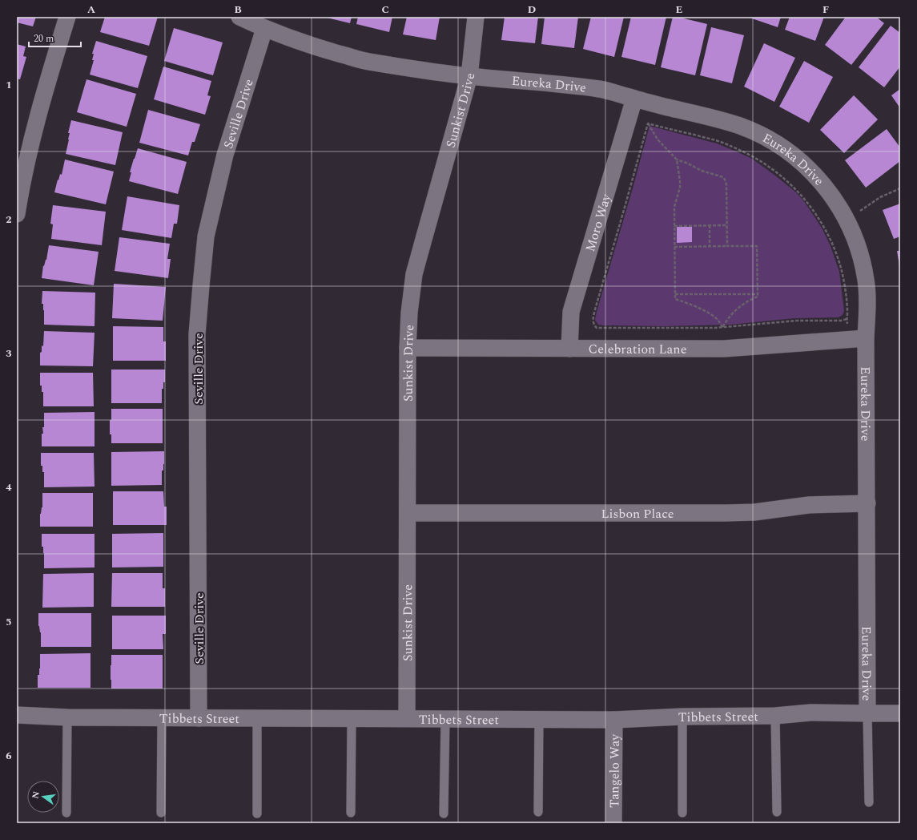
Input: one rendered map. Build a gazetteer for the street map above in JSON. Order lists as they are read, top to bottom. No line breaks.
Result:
{"streets":{"street":["Eureka Drive","Sunkist Drive","Seville Drive","Moro Way","Celebration Lane","Lisbon Place","Tibbets Street","Tangelo Way"]},"crossings":[["Eureka Drive","Sunkist Drive"],["Eureka Drive","Seville Drive"],["Eureka Drive","Moro Way"],["Eureka Drive","Celebration Lane"],["Eureka Drive","Lisbon Place"],["Eureka Drive","Tibbets Street"],["Sunkist Drive","Celebration Lane"],["Sunkist Drive","Lisbon Place"],["Sunkist Drive","Tibbets Street"],["Seville Drive","Tibbets Street"],["Moro Way","Celebration Lane"],["Tibbets Street","Tangelo Way"]],"scale_bar":"20 m","north":"left","grid":{"columns":["A","B","C","D","E","F"],"rows":["1","2","3","4","5","6"]}}
